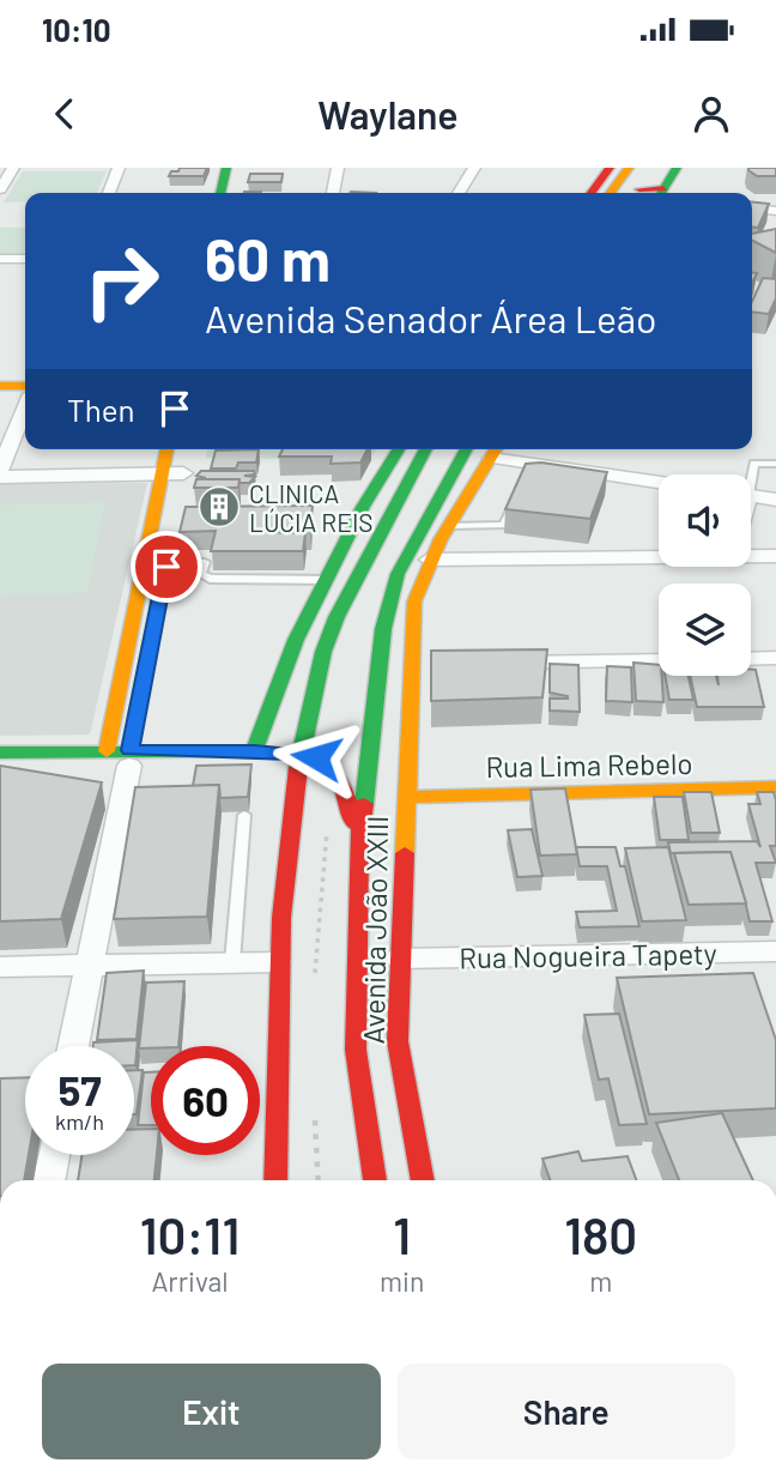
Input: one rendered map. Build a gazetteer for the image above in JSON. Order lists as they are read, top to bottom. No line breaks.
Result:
{"streets":{"main road":["Rua Lima Rebelo","Avenida João XXIII"],"street":["Rua Nogueira Tapety"]},"crossings":[["Rua Lima Rebelo","Avenida João XXIII"],["Avenida João XXIII","Rua Nogueira Tapety"]],"places":{"building":["CLINICA LÚCIA REIS"]},"page":{"status":"10:10","header":"Waylane","turn":["60 m","Avenida Senador Área Leão"],"then":"Then","speed":"57 km/h","limit":"60","eta":["10:11","Arrival","1","min","180","m"],"buttons":["Exit","Share"]}}
